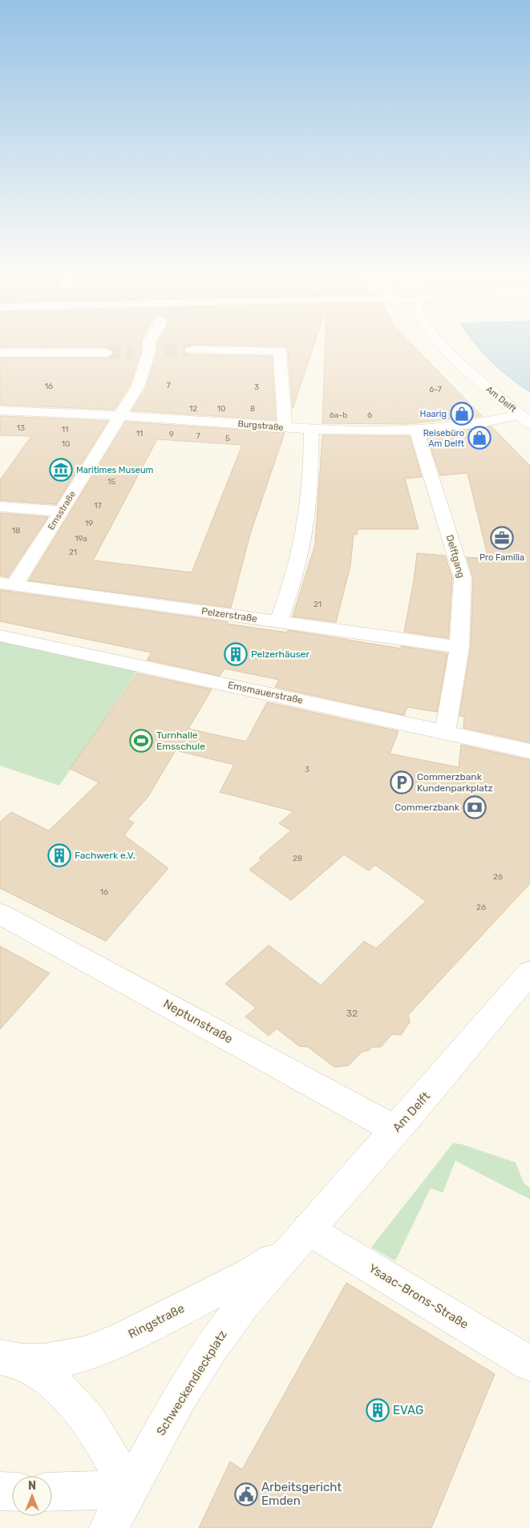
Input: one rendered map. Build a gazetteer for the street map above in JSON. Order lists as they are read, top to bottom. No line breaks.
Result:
{"streets":{"street":["Am Delft","Burgstraße","Emsstraße","Delftgang","Pelzerstraße","Emsmauerstraße","Neptunstraße","Ysaac-Brons-Straße","Ringstraße","Schweckendieckplatz"]},"crossings":[["Am Delft","Burgstraße"],["Am Delft","Neptunstraße"],["Am Delft","Ysaac-Brons-Straße"],["Am Delft","Ringstraße"],["Am Delft","Schweckendieckplatz"],["Burgstraße","Emsstraße"],["Burgstraße","Delftgang"],["Emsstraße","Pelzerstraße"],["Delftgang","Pelzerstraße"],["Delftgang","Emsmauerstraße"],["Ysaac-Brons-Straße","Ringstraße"],["Ysaac-Brons-Straße","Schweckendieckplatz"],["Ringstraße","Schweckendieckplatz"]],"places":{"shop":["Haarig","Reisebüro Am Delft"],"museum":["Maritimes Museum"],"office":["Pro Familia"],"building":["Pelzerhäuser","Fachwerk e.V.","EVAG"],"sports":["Turnhalle Emsschule"],"parking":["Commerzbank Kundenparkplatz"],"bank":["Commerzbank"],"public building":["Arbeitsgericht Emden"]},"house_numbers":["7","16","3","6-7","12","10","8","6a-b","6","13","11","11","9","7","5","10","15","17","19","18","19a","21","21","3","28","26","16","26","32"],"north":"top"}
